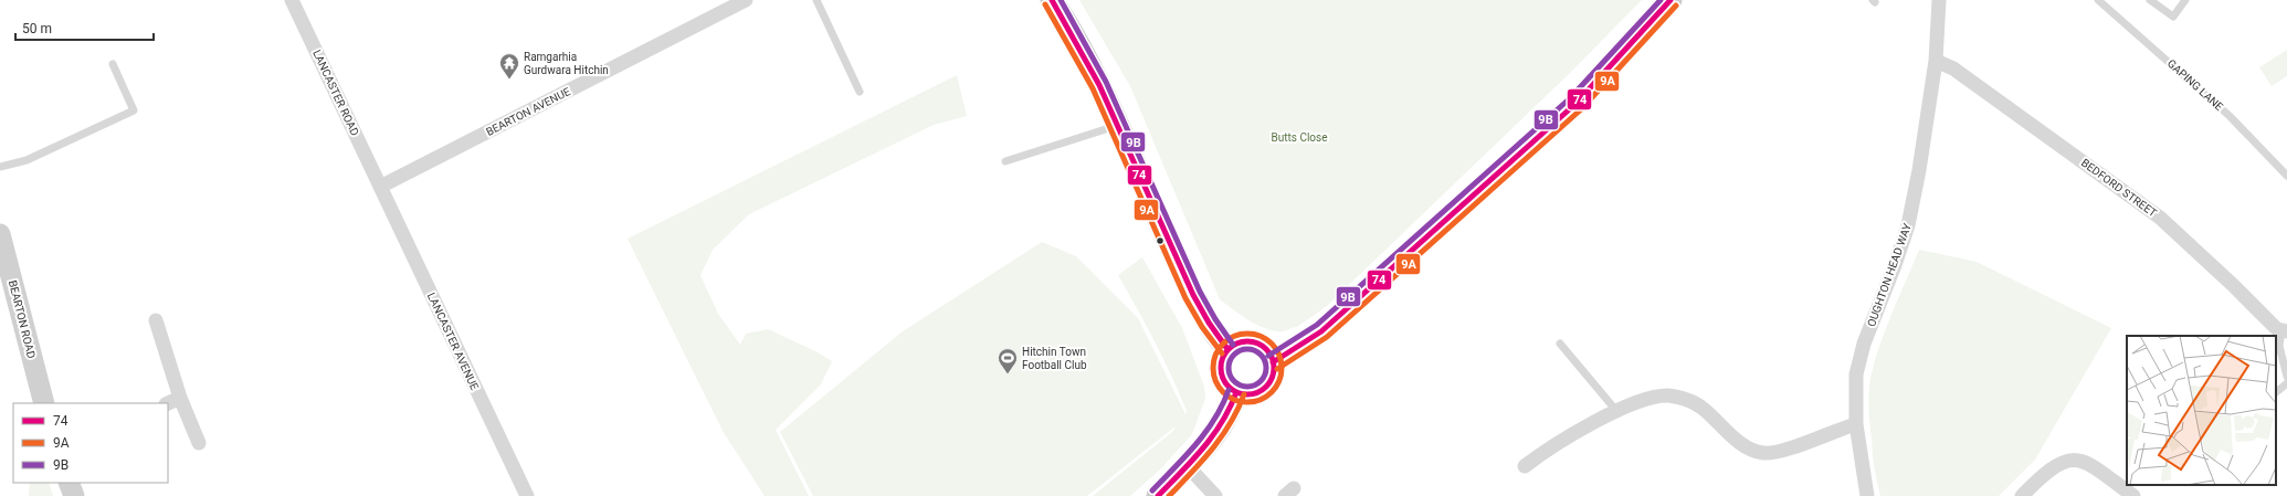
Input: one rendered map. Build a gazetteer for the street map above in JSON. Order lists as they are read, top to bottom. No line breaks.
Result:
{"streets":{"street":["LANCASTER ROAD","BEARTON AVENUE","BEDFORD STREET","OUGHTON HEAD WAY","BEARTON ROAD","LANCASTER AVENUE"],"lane":["GAPING LANE"]},"crossings":[["LANCASTER ROAD","BEARTON AVENUE"],["LANCASTER ROAD","LANCASTER AVENUE"],["BEARTON AVENUE","LANCASTER AVENUE"],["BEDFORD STREET","OUGHTON HEAD WAY"]],"parks":["Butts Close"],"places":{"temple":["Ramgarhia Gurdwara Hitchin"],"sports":["Hitchin Town Football Club"]},"lines":["transit line 74","transit line 9B","transit line 9A"],"legend":["74","9A","9B"],"scale_bar":"50 m"}
